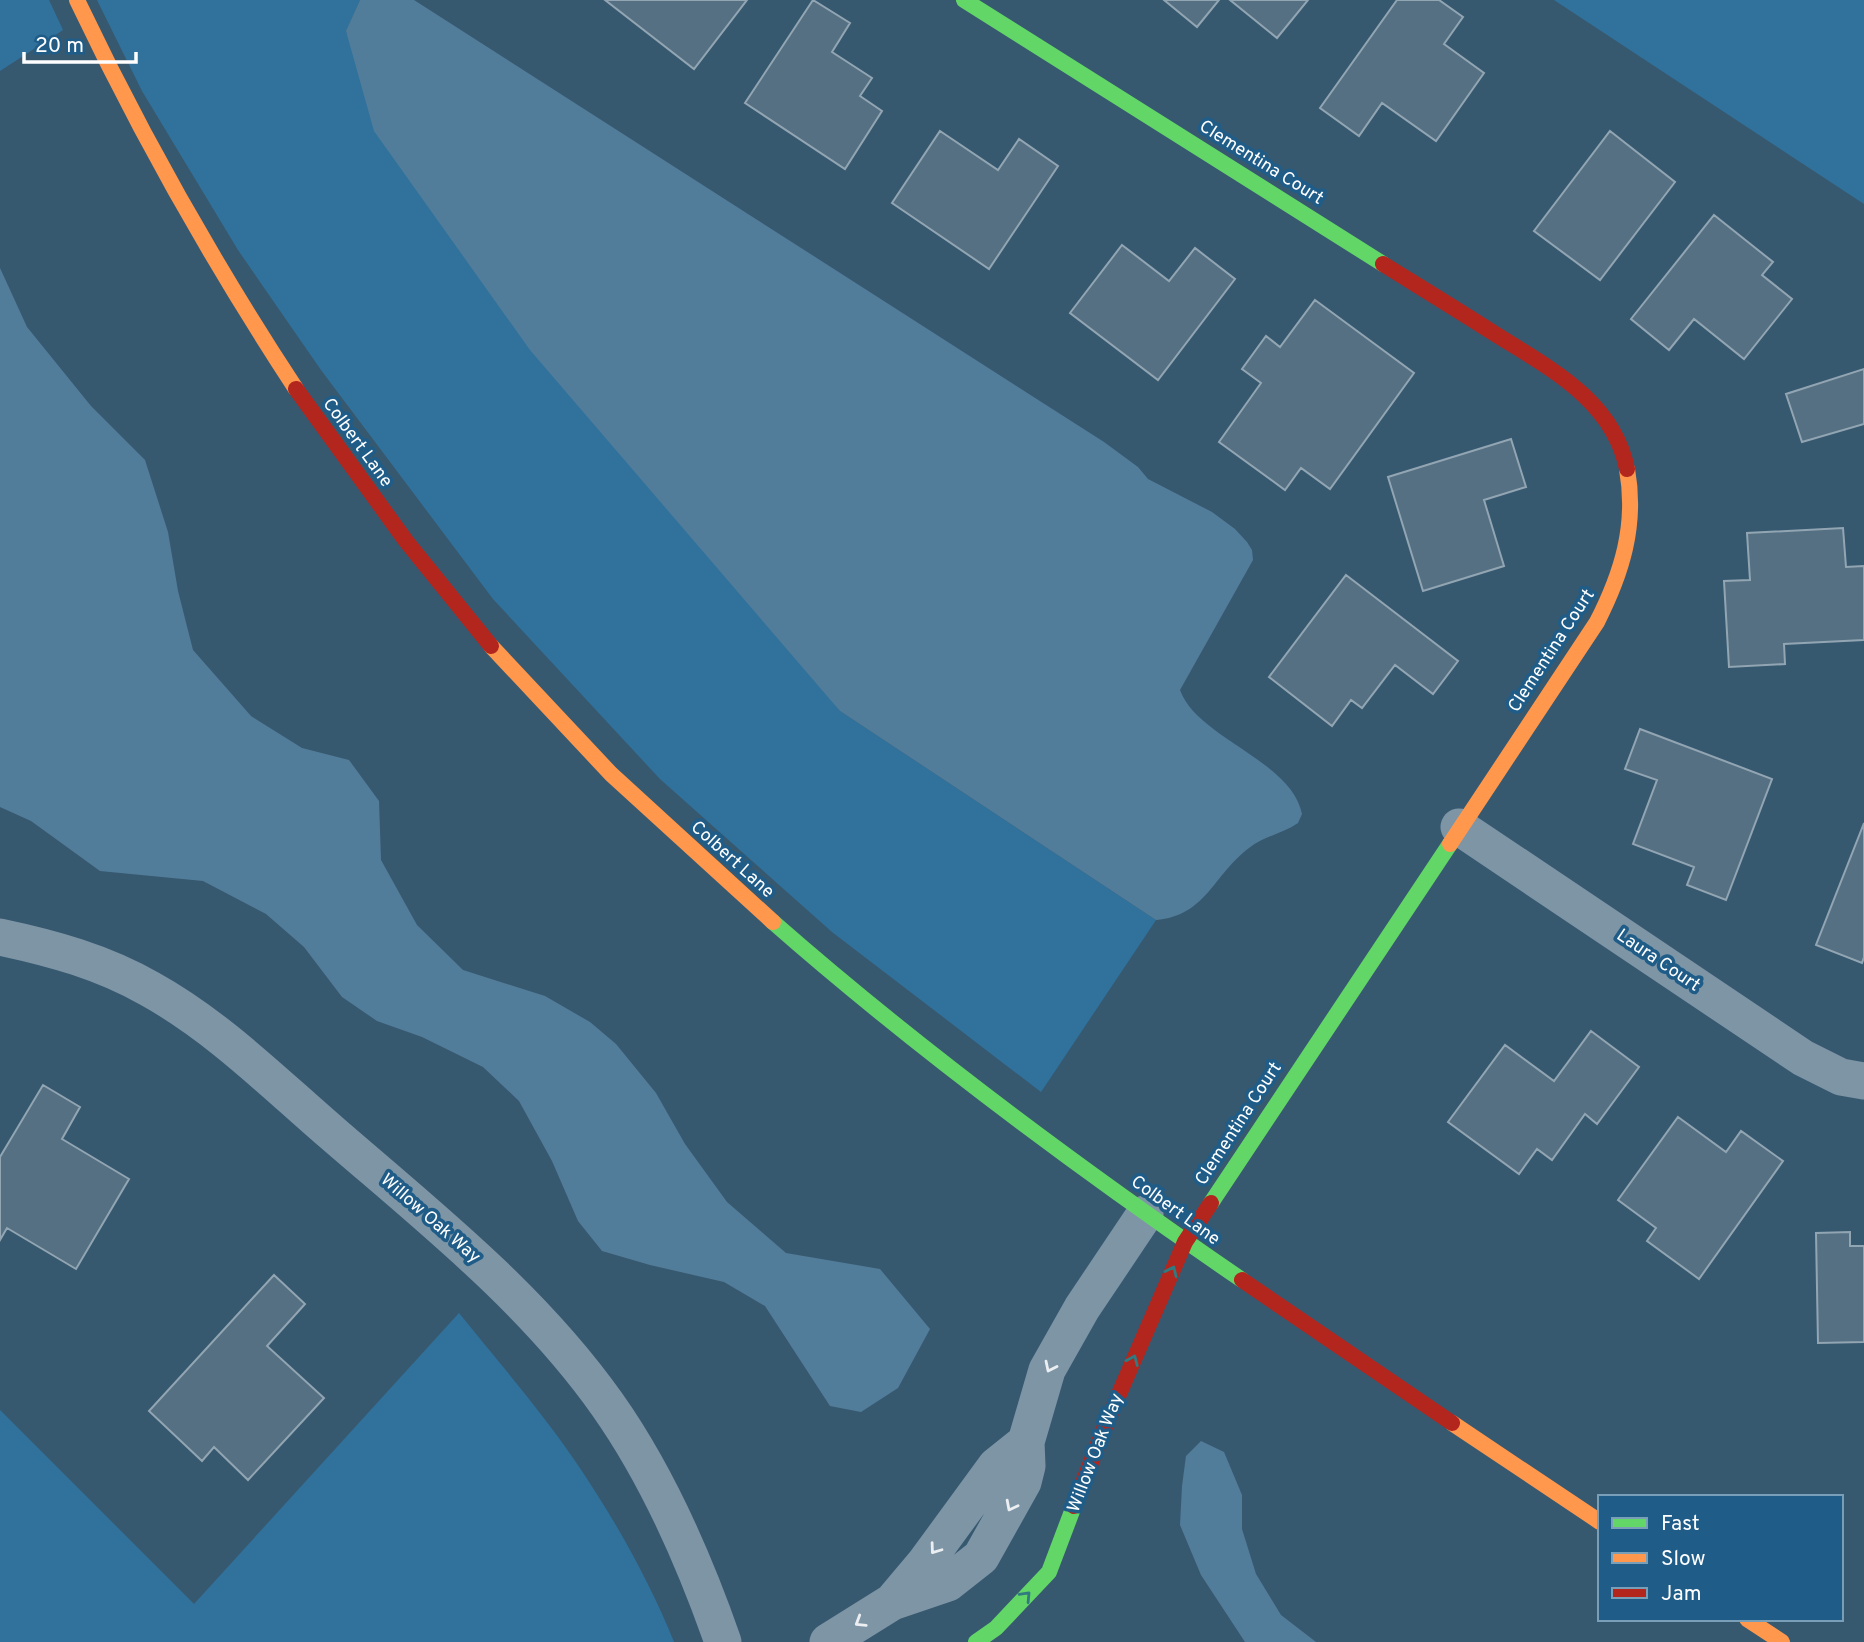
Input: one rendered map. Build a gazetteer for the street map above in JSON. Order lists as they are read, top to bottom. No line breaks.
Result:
{"streets":{"street":["Clementina Court","Colbert Lane","Laura Court","Willow Oak Way"]},"crossings":[["Clementina Court","Colbert Lane"],["Clementina Court","Laura Court"],["Clementina Court","Willow Oak Way"],["Colbert Lane","Willow Oak Way"]],"legend":["Fast","Slow","Jam"],"scale_bar":"20 m"}
